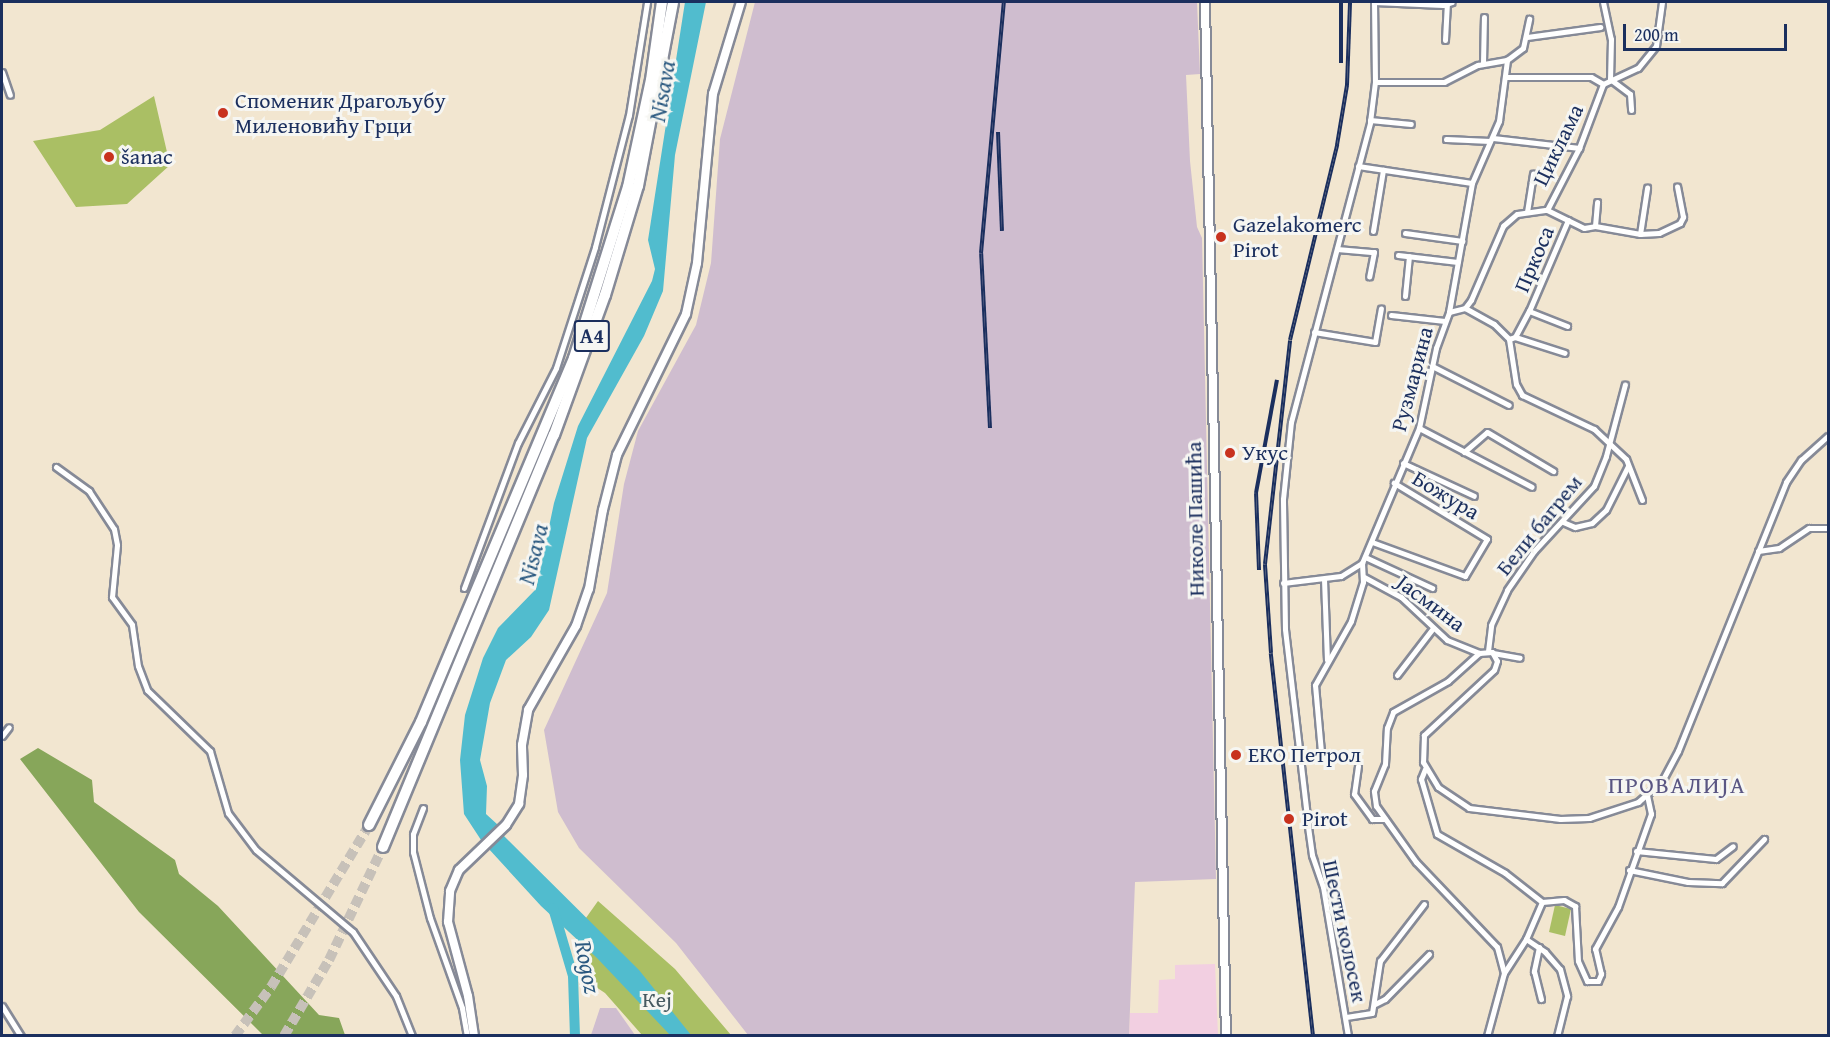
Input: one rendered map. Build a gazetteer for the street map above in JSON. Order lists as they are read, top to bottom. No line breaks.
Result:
{"streets":{"highway":["A4"],"main road":["Николе Пашића"],"street":["Циклама","Пркоса","Рузмарина","Божура","Бели багрем","Јасмина","Шести колосек"]},"crossings":[["Рузмарина","Божура"]],"districts":["ПРОВАЛИЈА"],"water":["Nisava","Rogoz"],"parks":["Кеј"],"places":["Споменик Драгољубу Миленовићу Грци","šanac","Gazelakomerc Pirot","Укус","ЕКО Петрол","Pirot"],"scale_bar":"200 m"}
